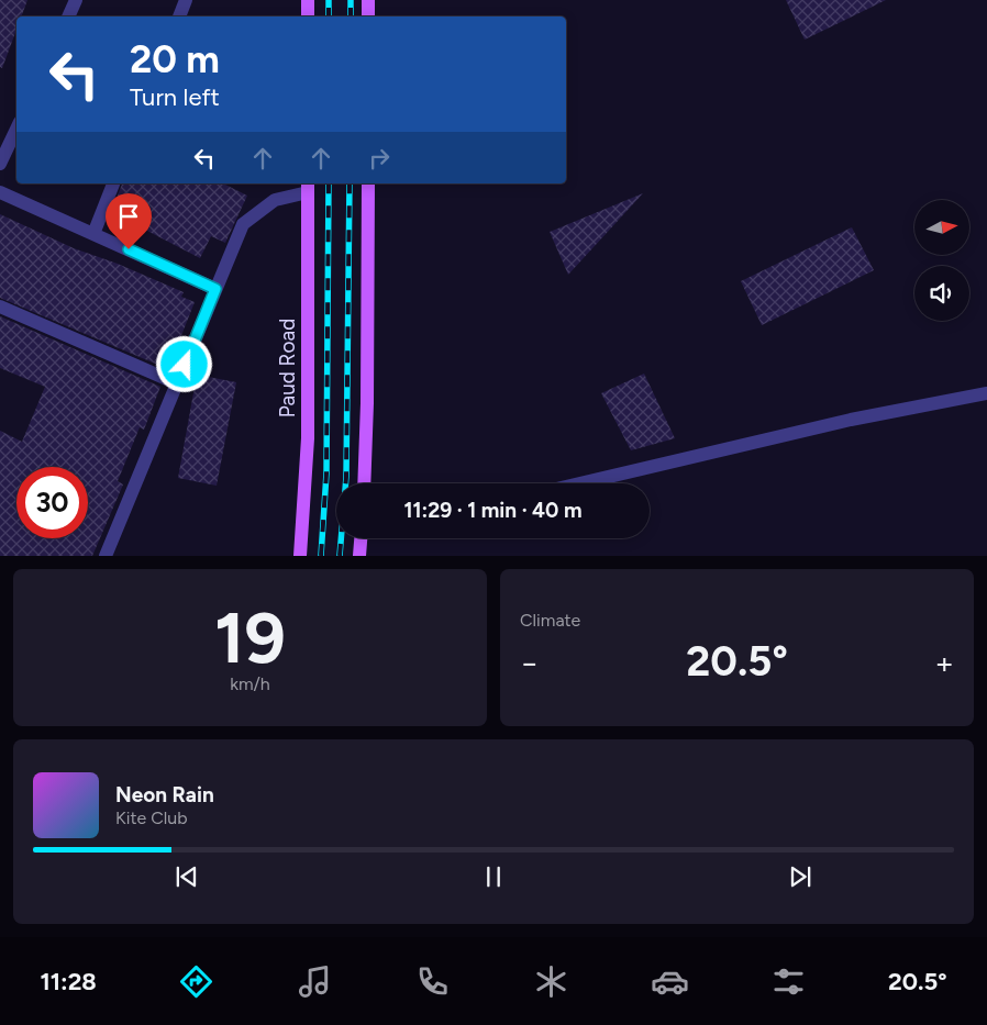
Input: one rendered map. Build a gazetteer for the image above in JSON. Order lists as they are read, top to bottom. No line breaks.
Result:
{"streets":{"main road":["Paud Road"]},"north":"right","page":{"turn":["20 m","Turn left"],"limit":"30","trip":"11:29 · 1 min · 40 m","tile":[["19","km/h"],"Climate"],"heat":["−","20.5°","+"],"song":["Neon Rain","Kite Club"],"tabs":["11:28","20.5°"]}}
